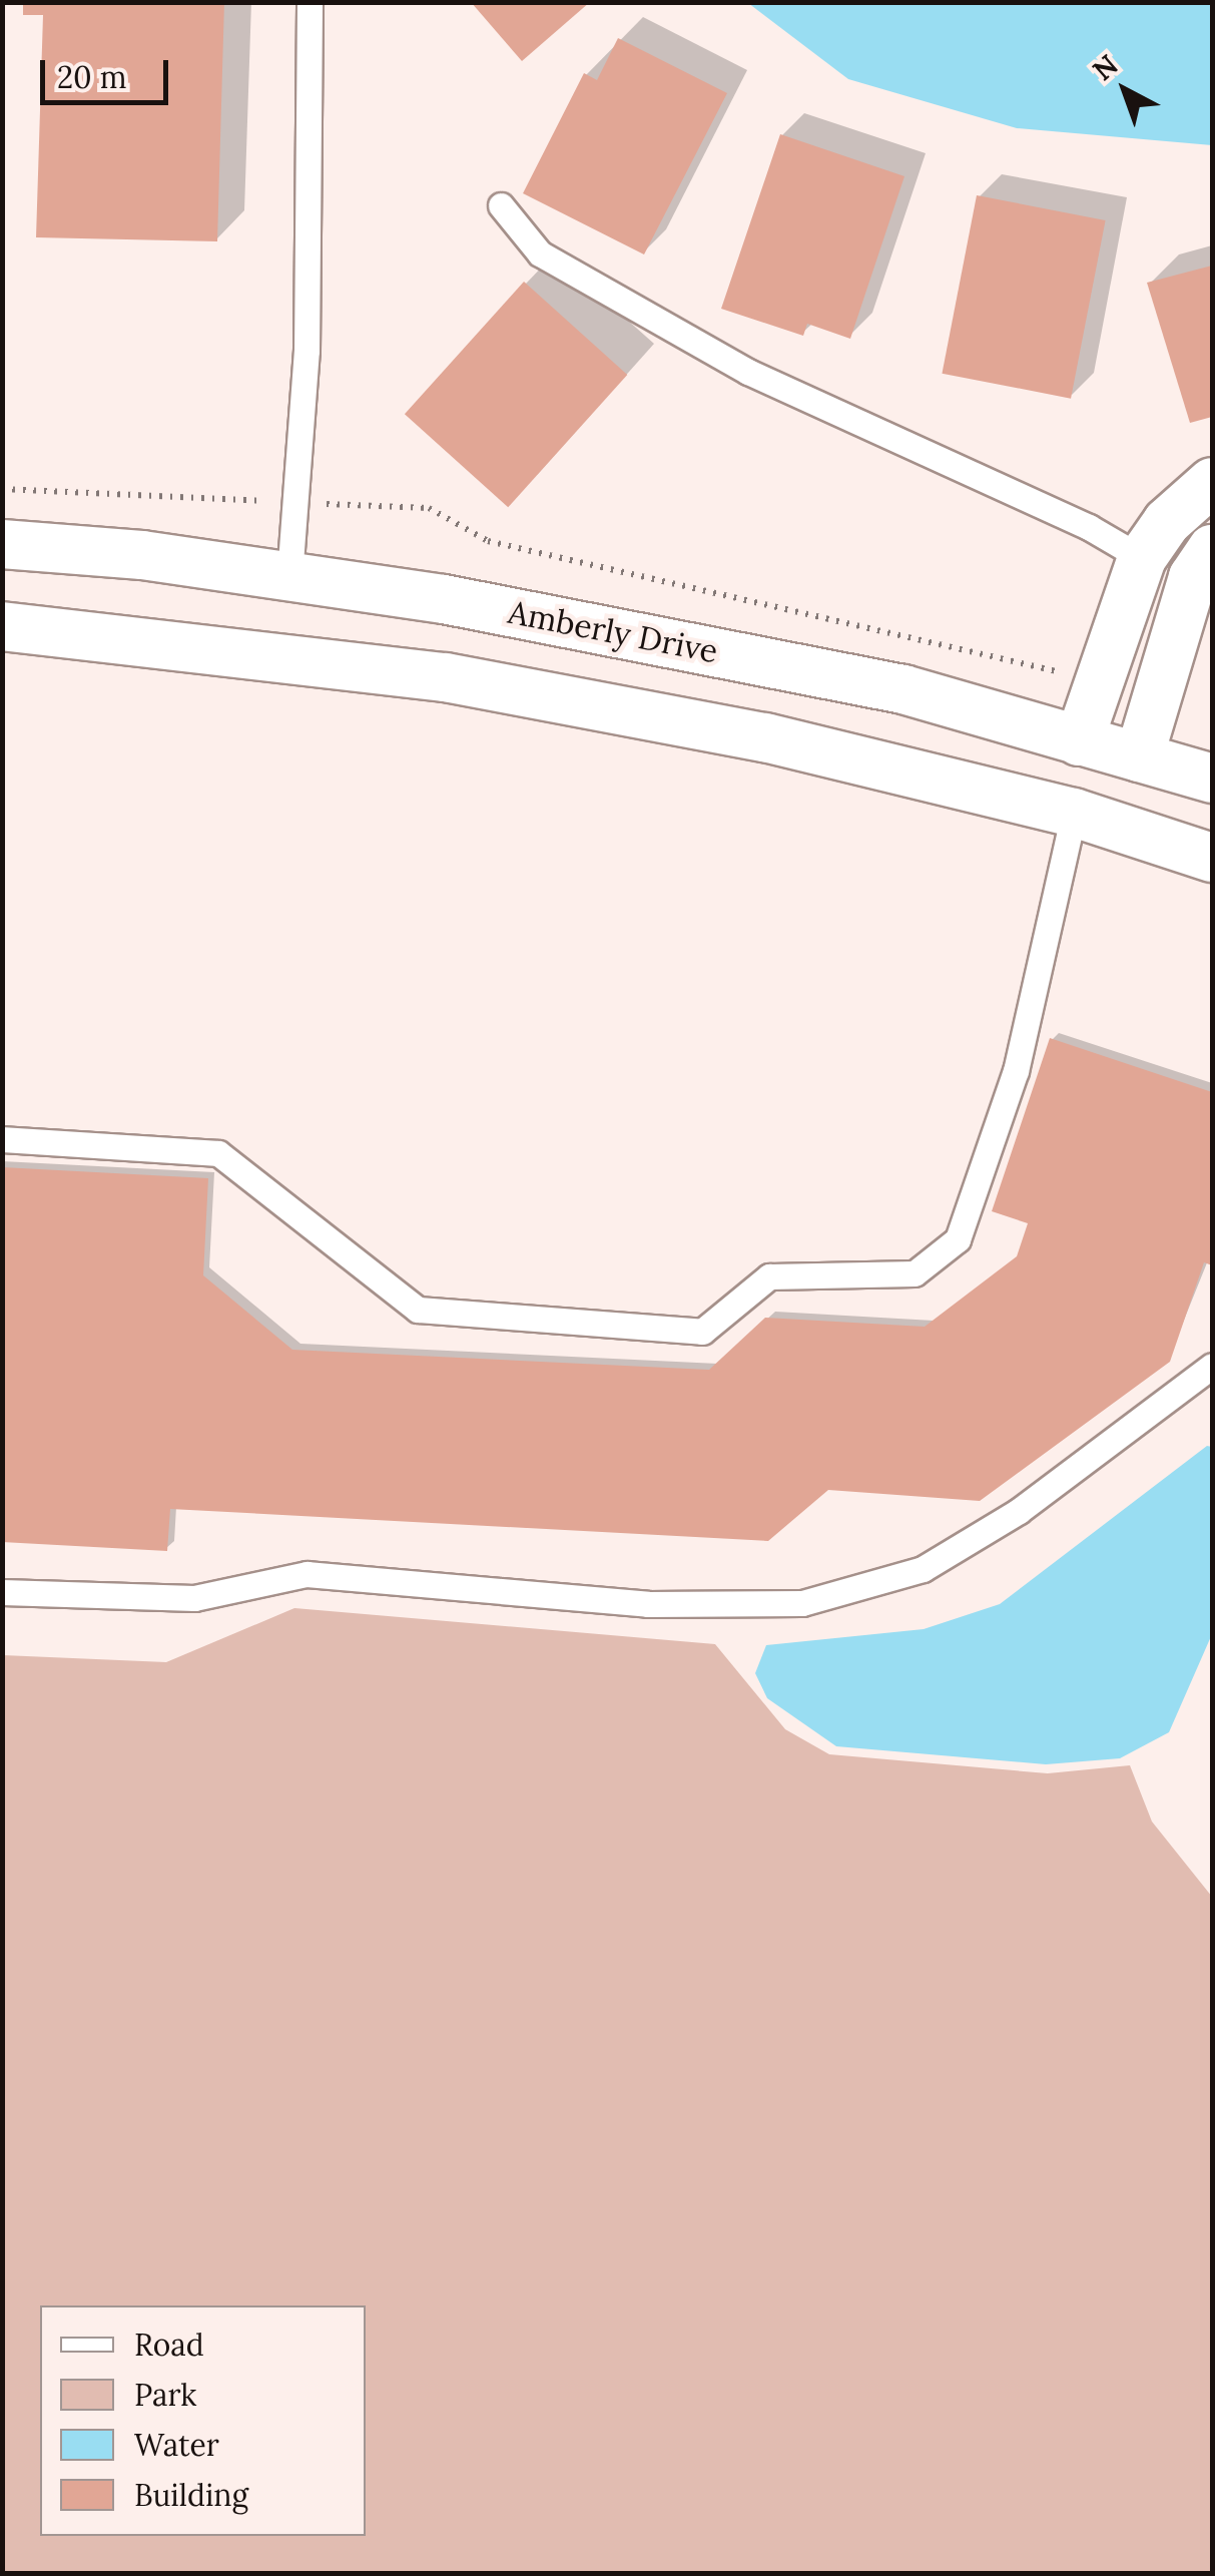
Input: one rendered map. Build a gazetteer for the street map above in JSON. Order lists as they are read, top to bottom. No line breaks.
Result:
{"streets":{"street":["Amberly Drive"]},"legend":["Road","Park","Water","Building"],"scale_bar":"20 m","north":"top left"}
